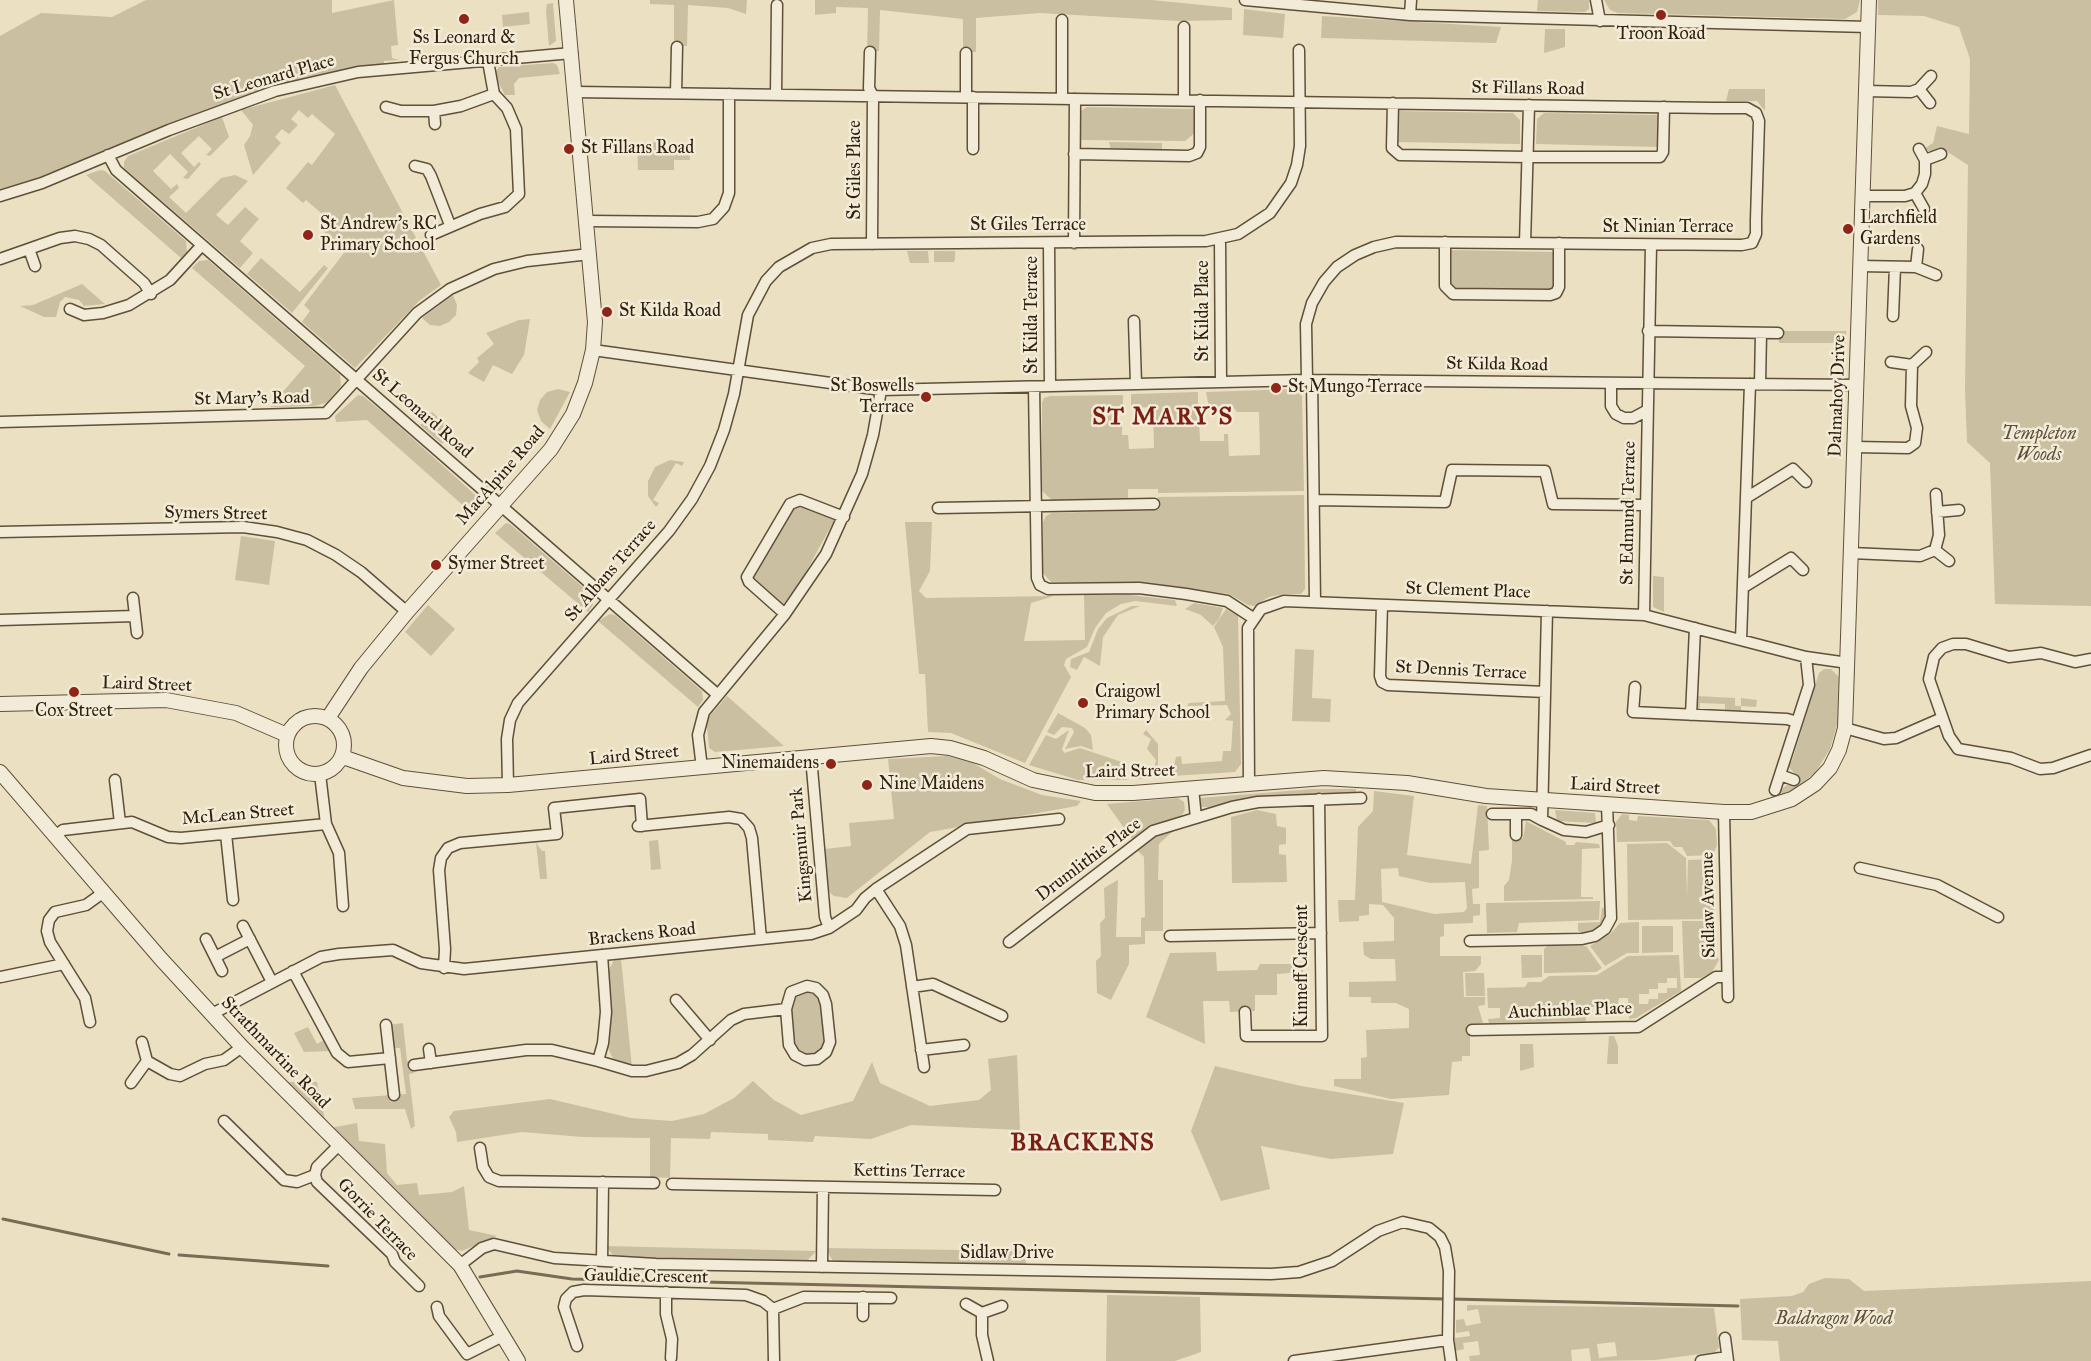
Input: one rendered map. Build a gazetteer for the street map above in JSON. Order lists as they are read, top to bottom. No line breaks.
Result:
{"streets":{"street":["St Leonard Place","St Fillans Road","St Giles Place","St Giles Terrace","St Ninian Terrace","St Kilda Place","St Kilda Terrace","St Kilda Road","Dalmahoy Drive","St Mary's Road","St Leonard Road","MacAlpine Road","St Edmund Terrace","Symers Street","St Albans Terrace","St Clement Place","St Dennis Terrace","Laird Street","McLean Street","Kingsmuir Park","Drumlithie Place","Sidlaw Avenue","Brackens Road","Kinneff Crescent","Auchinblae Place","Strathmartine Road","Kettins Terrace","Gorrie Terrace","Sidlaw Drive","Gauldie Crescent"]},"crossings":[["St Leonard Place","St Leonard Road"],["St Leonard Place","MacAlpine Road"],["St Fillans Road","St Giles Place"],["St Fillans Road","St Giles Terrace"],["St Fillans Road","St Ninian Terrace"],["St Fillans Road","MacAlpine Road"],["St Giles Place","St Giles Terrace"],["St Giles Terrace","St Kilda Place"],["St Giles Terrace","St Kilda Terrace"],["St Giles Terrace","St Kilda Road"],["St Giles Terrace","St Albans Terrace"],["St Ninian Terrace","St Kilda Road"],["St Ninian Terrace","St Edmund Terrace"],["St Kilda Place","St Kilda Road"],["St Kilda Terrace","St Kilda Road"],["St Kilda Road","Dalmahoy Drive"],["St Kilda Road","MacAlpine Road"],["St Kilda Road","St Edmund Terrace"],["St Kilda Road","St Albans Terrace"],["Dalmahoy Drive","St Clement Place"],["Dalmahoy Drive","Laird Street"],["St Mary's Road","St Leonard Road"],["St Mary's Road","MacAlpine Road"],["St Leonard Road","MacAlpine Road"],["St Leonard Road","St Albans Terrace"],["MacAlpine Road","Symers Street"],["MacAlpine Road","Laird Street"],["St Edmund Terrace","St Clement Place"],["St Albans Terrace","Laird Street"],["St Clement Place","St Dennis Terrace"],["Laird Street","Kingsmuir Park"],["Laird Street","Sidlaw Avenue"],["McLean Street","Strathmartine Road"],["Kingsmuir Park","Brackens Road"],["Drumlithie Place","Kinneff Crescent"],["Sidlaw Avenue","Auchinblae Place"],["Brackens Road","Strathmartine Road"],["Strathmartine Road","Gorrie Terrace"],["Strathmartine Road","Sidlaw Drive"]],"districts":["ST MARY'S","BRACKENS"],"parks":["Templeton Woods","Baldragon Wood"],"places":["Troon Road","Ss Leonard & Fergus Church","St Fillans Road","Larchfield Gardens","St Andrew's RC Primary School","St Kilda Road","St Mungo Terrace","St Boswells Terrace","Symer Street","Cox Street","Craigowl Primary School","Ninemaidens","Nine Maidens"]}
